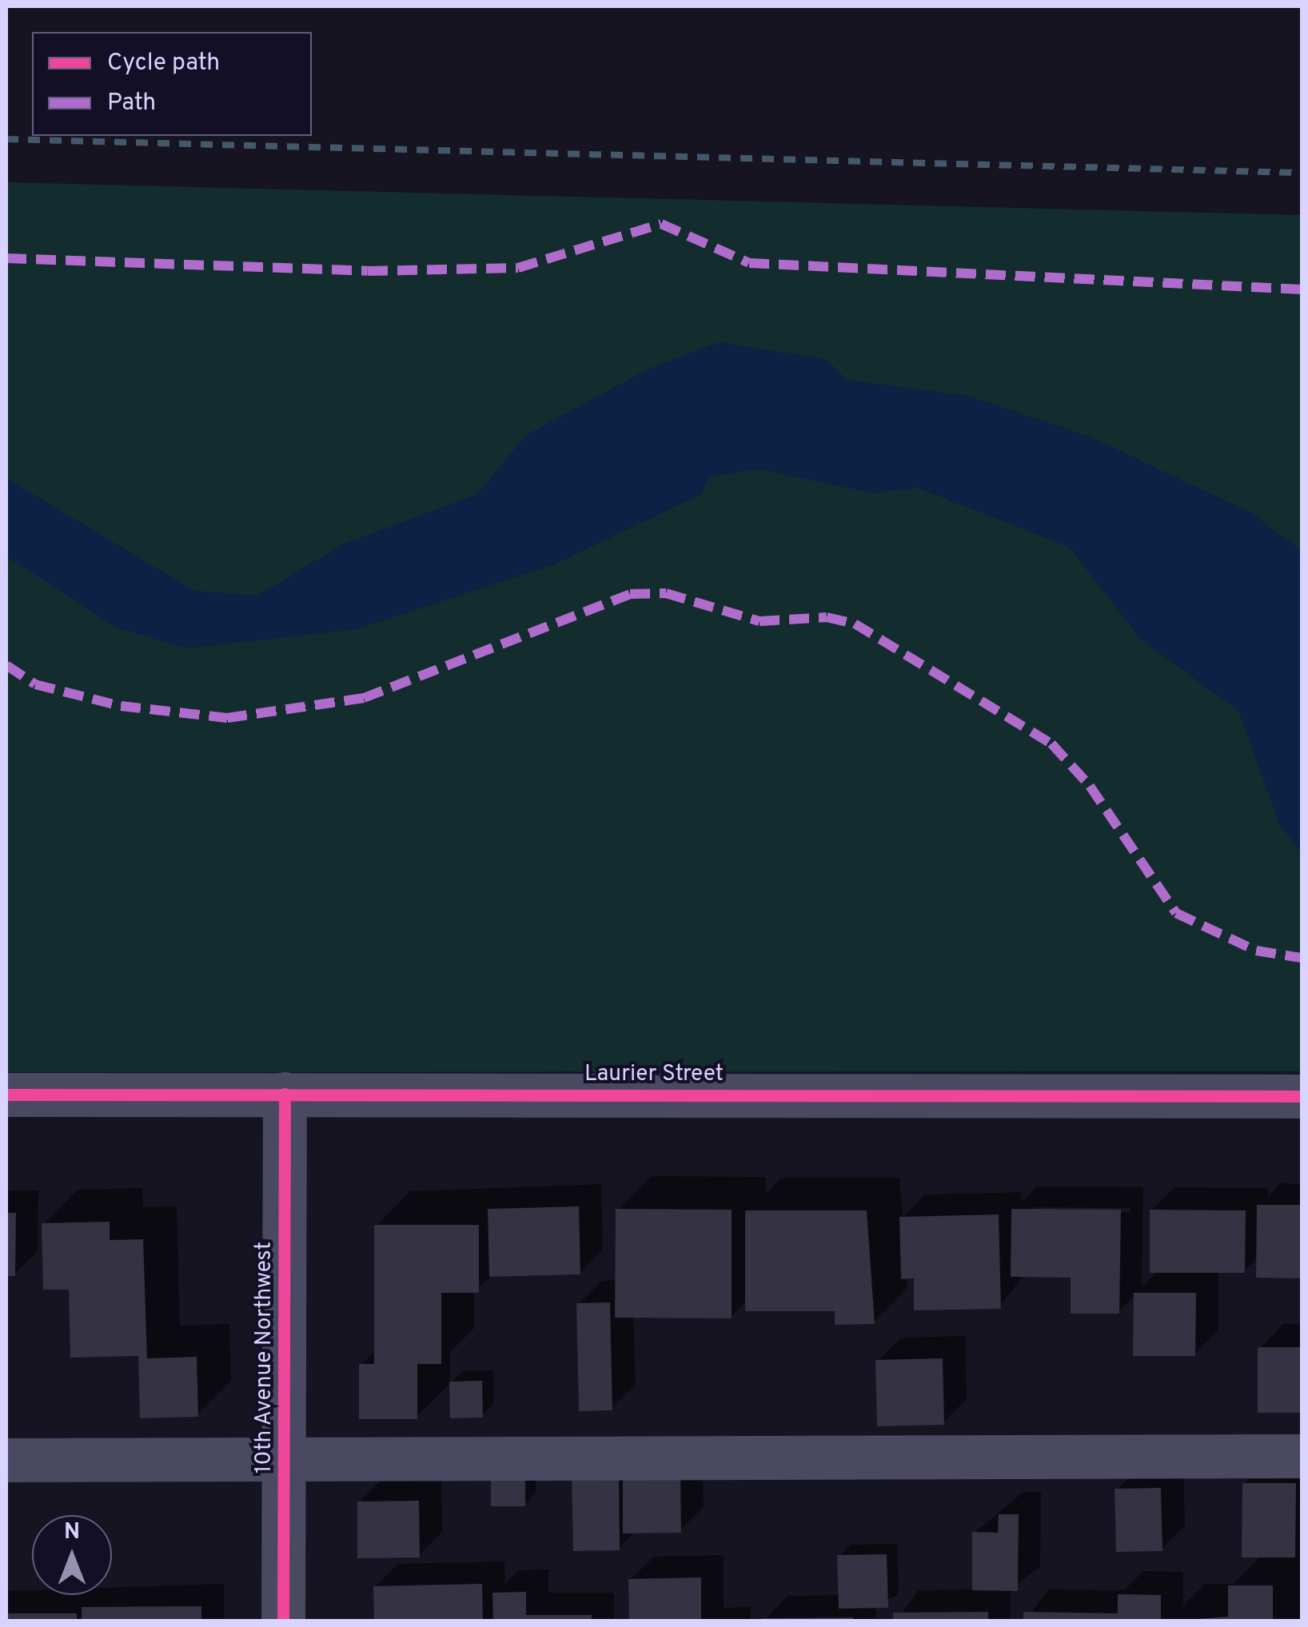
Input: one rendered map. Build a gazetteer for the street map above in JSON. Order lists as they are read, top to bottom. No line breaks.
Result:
{"streets":{"street":["Laurier Street","10th Avenue Northwest"]},"crossings":[["Laurier Street","10th Avenue Northwest"]],"legend":["Cycle path","Path"],"north":"top"}
